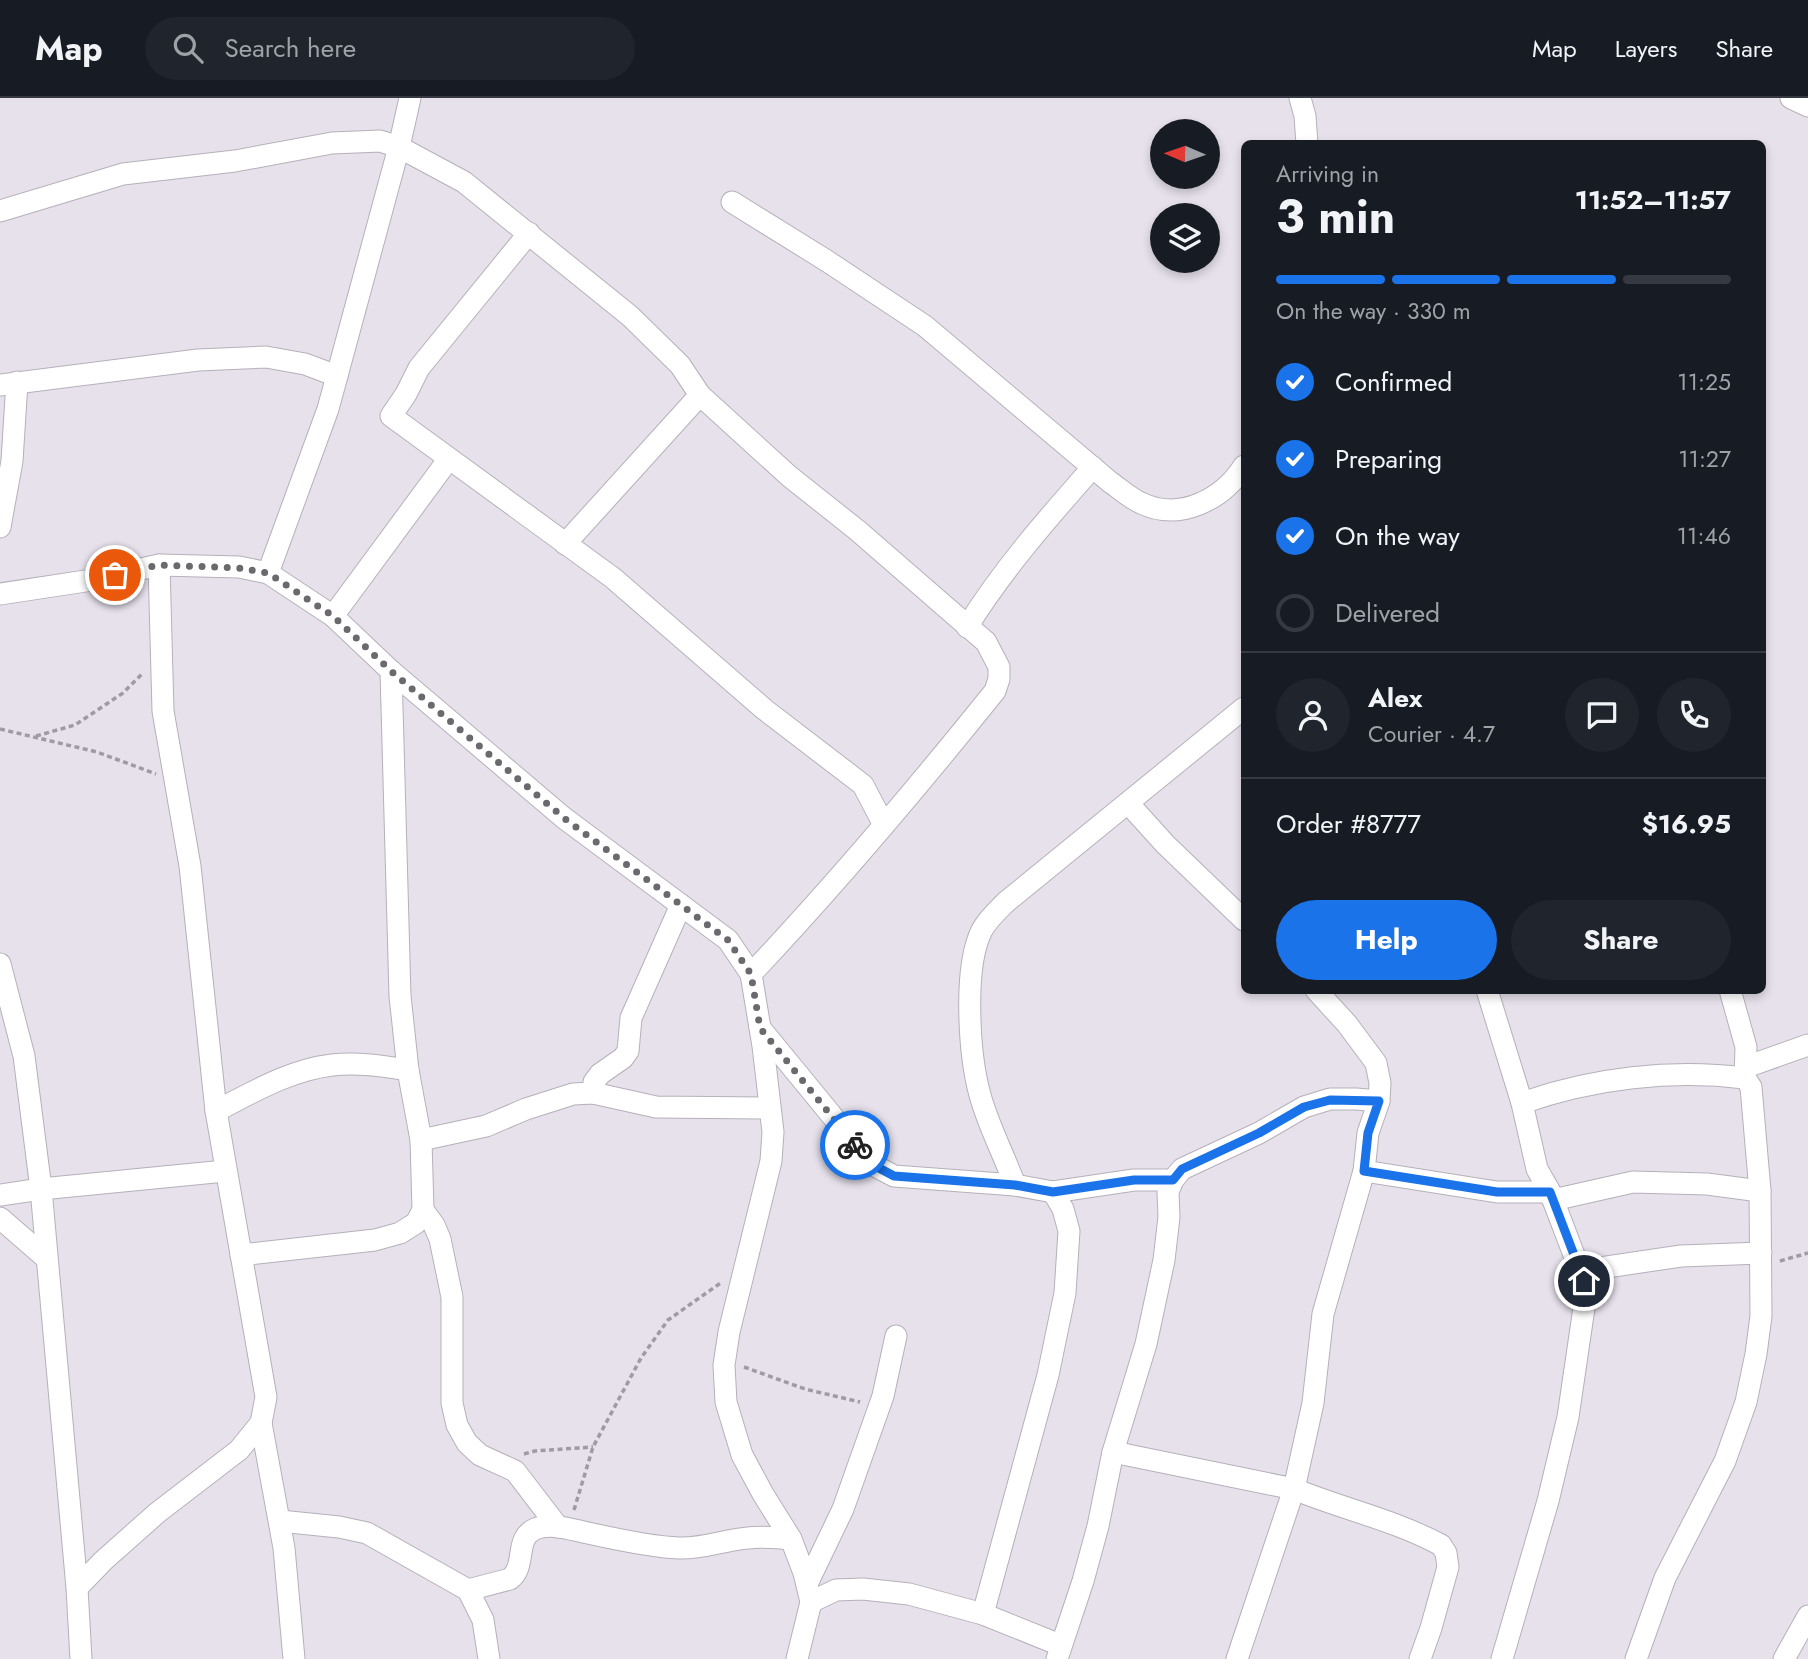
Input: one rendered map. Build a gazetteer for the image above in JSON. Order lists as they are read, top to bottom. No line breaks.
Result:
{"north":"left","page":{"header":"Map","search":"Search here","nav":["Map","Layers","Share"],"heading":["3 min","Arriving in","11:52–11:57"],"panel":["Alex","Courier · 4.7","Order #8777","$16.95"],"bar":"On the way · 330 m","list":[["Confirmed","11:25"],["Preparing","11:27"],["On the way","11:46"],"Delivered"],"buttons":["Help","Share"]}}
